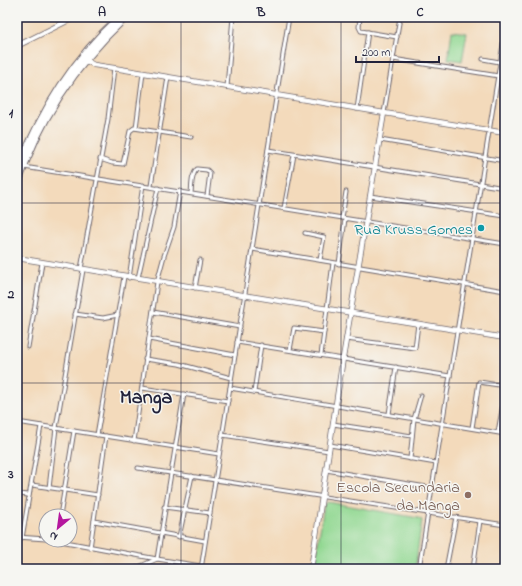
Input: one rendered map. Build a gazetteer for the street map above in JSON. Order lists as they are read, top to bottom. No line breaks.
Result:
{"districts":["Manga"],"places":["Rua Kruss Gomes","Escola Secundaria da Manga"],"scale_bar":"200 m","north":"bottom left","grid":{"columns":["A","B","C"],"rows":["1","2","3"]}}
